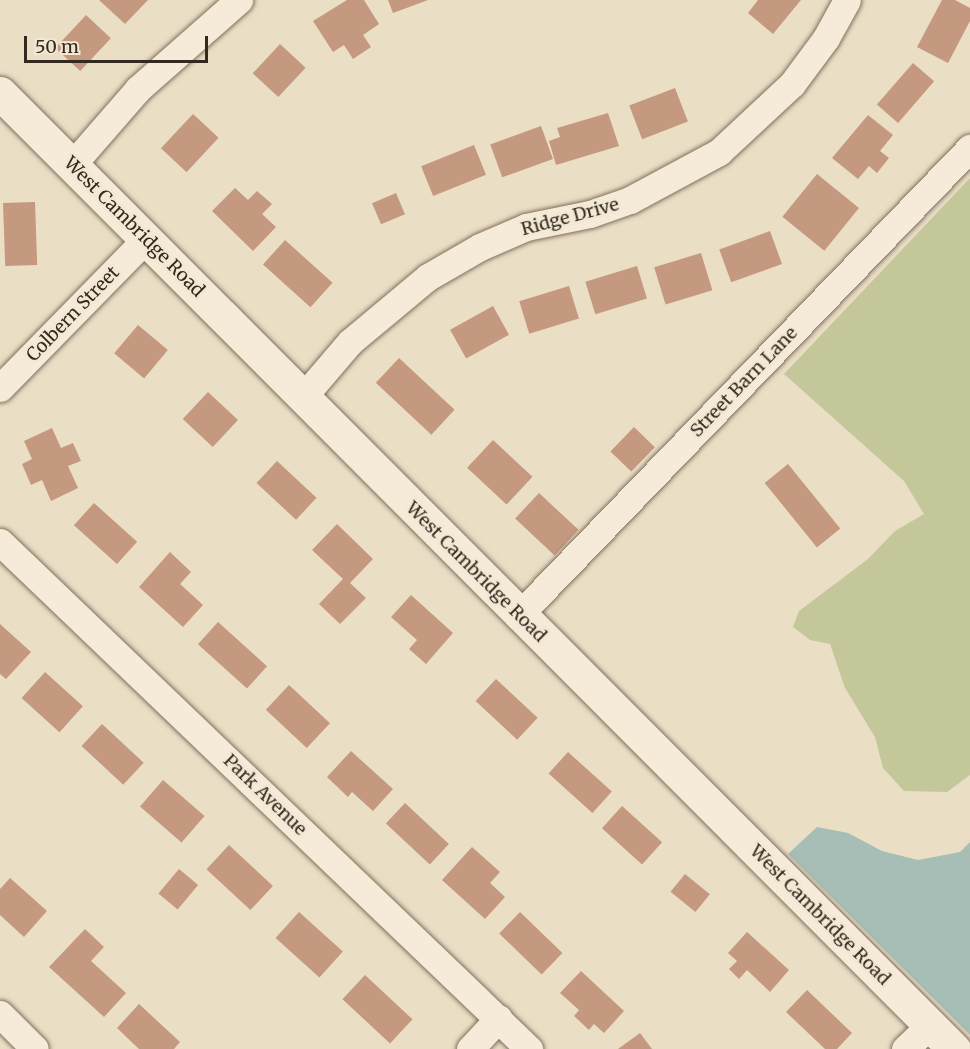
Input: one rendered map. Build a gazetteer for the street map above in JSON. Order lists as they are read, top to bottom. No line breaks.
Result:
{"streets":{"street":["Ridge Drive","West Cambridge Road","Colbern Street","Street Barn Lane","Park Avenue"]},"crossings":[["Ridge Drive","West Cambridge Road"],["West Cambridge Road","Colbern Street"],["West Cambridge Road","Street Barn Lane"]],"scale_bar":"50 m"}
